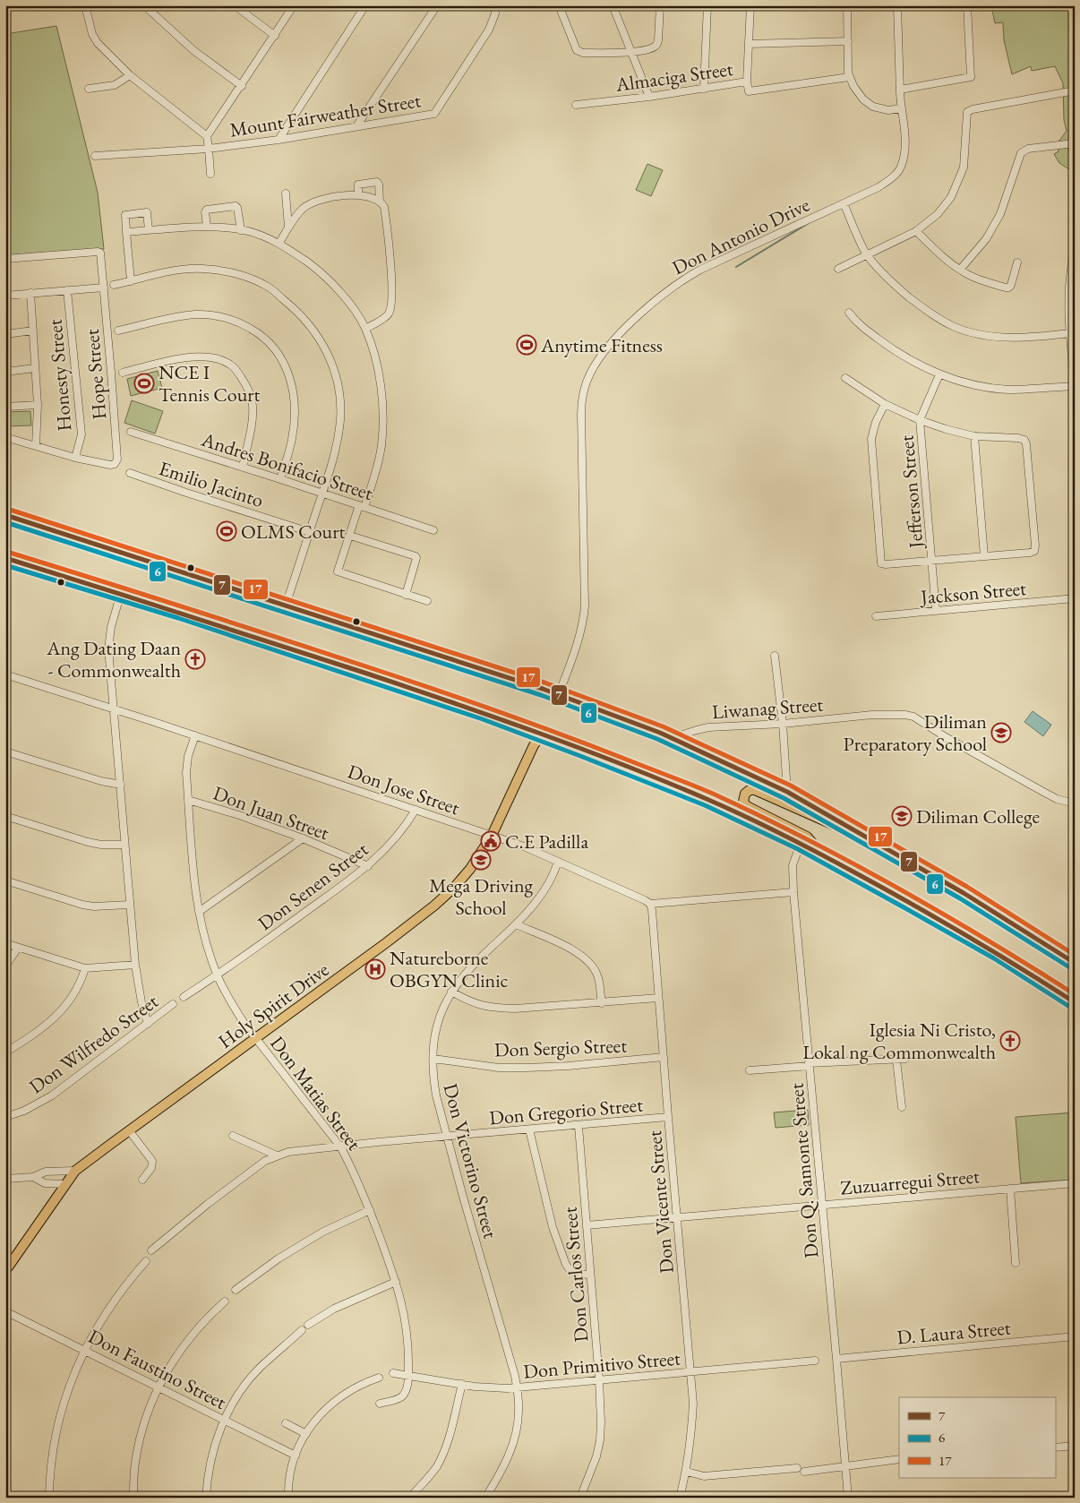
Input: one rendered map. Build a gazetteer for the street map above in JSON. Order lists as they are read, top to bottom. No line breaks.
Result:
{"streets":{"main road":["Holy Spirit Drive"],"street":["Almaciga Street","Mount Fairweather Street","Don Antonio Drive","Hope Street","Honesty Street","Andres Bonifacio Street","Emilio Jacinto","Jefferson Street","Jackson Street","Liwanag Street","Don Jose Street","Don Juan Street","Don Senen Street","Don Wilfredo Street","Don Sergio Street","Don Matias Street","Don Gregorio Street","Don Victorino Street","Don Q. Samonte Street","Zuzuarregui Street","Don Vicente Street","Don Carlos Street","D. Laura Street","Don Primitivo Street","Don Faustino Street"]},"crossings":[["Hope Street","Honesty Street"],["Jefferson Street","Jackson Street"],["Don Jose Street","Don Senen Street"],["Don Jose Street","Holy Spirit Drive"],["Don Jose Street","Don Matias Street"],["Don Jose Street","Don Victorino Street"],["Don Jose Street","Don Vicente Street"],["Don Juan Street","Don Senen Street"],["Don Juan Street","Don Matias Street"],["Don Senen Street","Don Wilfredo Street"],["Don Senen Street","Don Matias Street"],["Holy Spirit Drive","Don Matias Street"],["Don Wilfredo Street","Don Matias Street"],["Don Sergio Street","Don Victorino Street"],["Don Sergio Street","Don Vicente Street"],["Don Matias Street","Don Gregorio Street"],["Don Matias Street","Don Primitivo Street"],["Don Gregorio Street","Don Victorino Street"],["Don Gregorio Street","Don Vicente Street"],["Don Gregorio Street","Don Carlos Street"],["Don Victorino Street","Don Primitivo Street"],["Don Q. Samonte Street","Zuzuarregui Street"],["Don Q. Samonte Street","D. Laura Street"],["Zuzuarregui Street","Don Vicente Street"],["Zuzuarregui Street","Don Carlos Street"],["Don Vicente Street","Don Primitivo Street"],["Don Carlos Street","Don Primitivo Street"]],"places":{"sports":["Anytime Fitness","NCE I Tennis Court","OLMS Court"],"church":["Ang Dating Daan - Commonwealth","Iglesia Ni Cristo, Lokal ng Commonwealth"],"school or university":["Diliman Preparatory School","Diliman College","Mega Driving School"],"public building":["C.E Padilla"],"hospital":["Natureborne OBGYN Clinic"]},"lines":["transit line 17","transit line 7","transit line 6"],"legend":["7","6","17"]}
